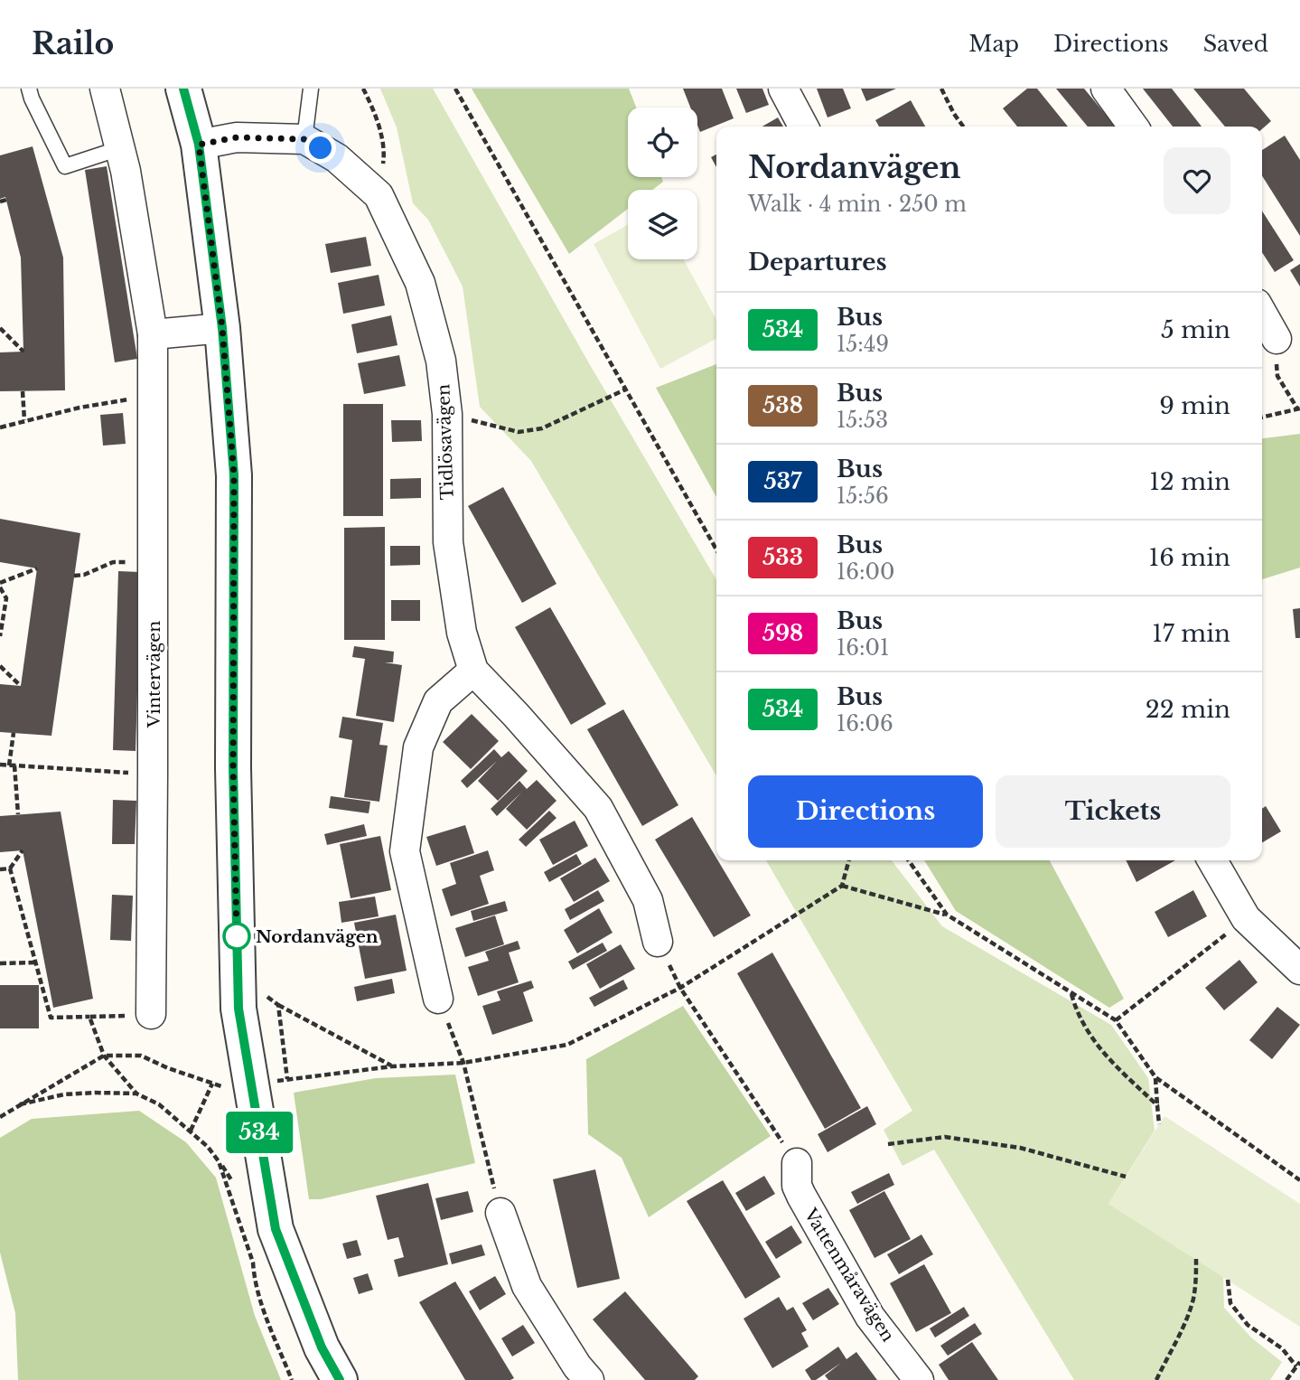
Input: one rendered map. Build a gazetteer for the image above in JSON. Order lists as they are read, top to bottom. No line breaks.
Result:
{"streets":{"street":["Tidlösavägen","Vintervägen","Vattenmåravägen"]},"places":["Nordanvägen"],"lines":["bus line 534"],"page":{"header":"Railo","nav":["Map","Directions","Saved"],"on_map":"534","heading":[["Nordanvägen","Walk · 4 min · 250 m"],"Departures"],"list":[{"mark":"534","name":"Bus","note":"15:49","value":"5 min"},{"mark":"538","name":"Bus","note":"15:53","value":"9 min"},{"mark":"537","name":"Bus","note":"15:56","value":"12 min"},{"mark":"533","name":"Bus","note":"16:00","value":"16 min"},{"mark":"598","name":"Bus","note":"16:01","value":"17 min"},{"mark":"534","name":"Bus","note":"16:06","value":"22 min"}],"buttons":["Directions","Tickets"]}}
